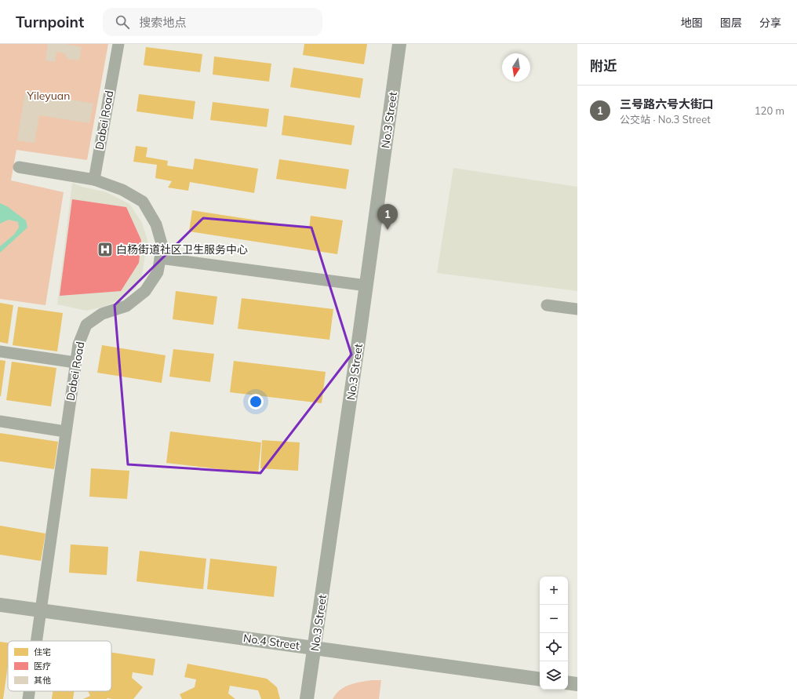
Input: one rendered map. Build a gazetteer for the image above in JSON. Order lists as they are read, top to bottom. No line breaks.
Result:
{"streets":{"street":["Dabei Road","No.3 Street","No.4 Street"]},"crossings":[["Dabei Road","No.4 Street"],["No.3 Street","No.4 Street"]],"parks":["Yileyuan"],"places":{"hospital":["白杨街道社区卫生服务中心"]},"legend":["住宅","医疗","其他"],"north":"bottom","page":{"header":"Turnpoint","search":"搜索地点","nav":["地图","图层","分享"],"heading":"附近","list":[{"mark":"1","name":"三号路六号大街口","note":"公交站 · No.3 Street","value":"120 m"}],"pins":"1","map_buttons":["+","−"]}}
